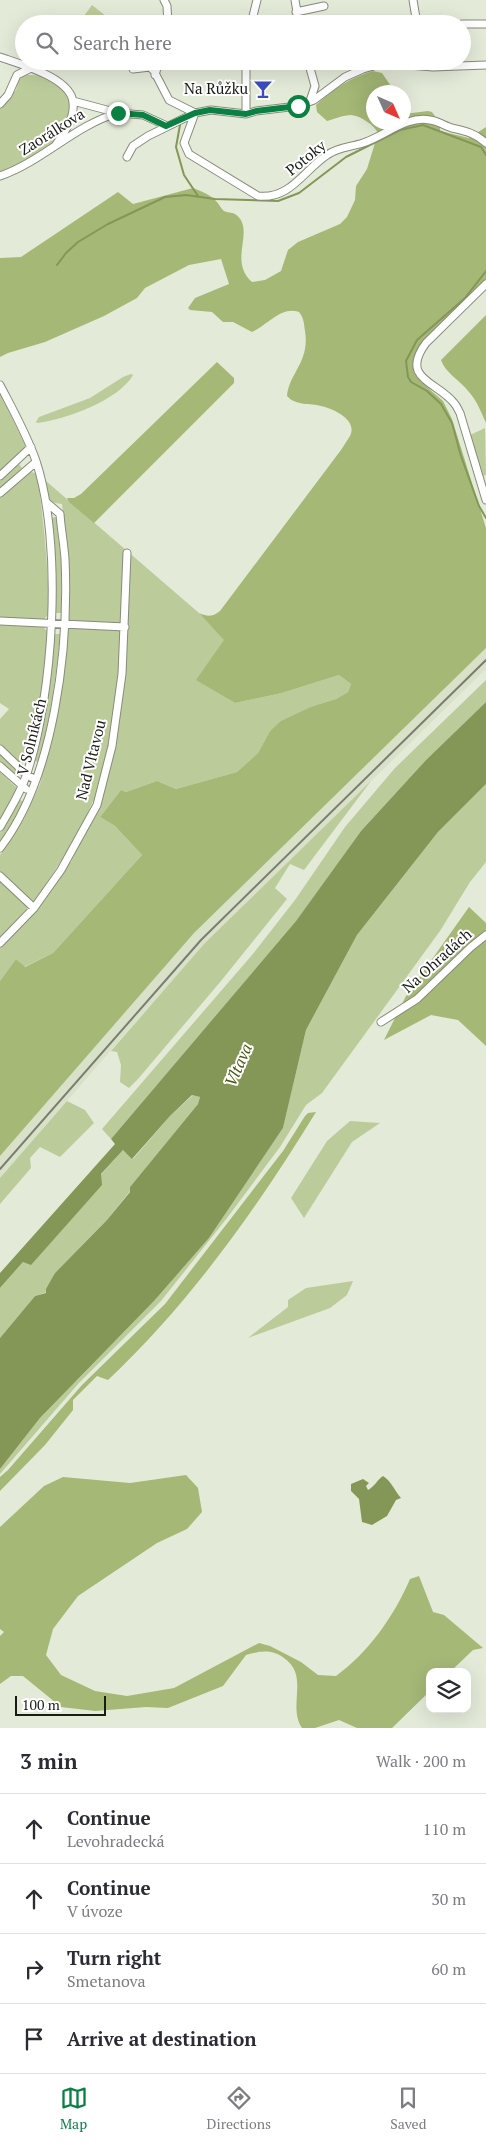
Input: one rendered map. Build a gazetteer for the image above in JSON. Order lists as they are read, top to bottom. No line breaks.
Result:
{"streets":{"street":["Zaorálkova","Potoky","V Solníkách","Nad Vltavou","Na Ohradách"]},"water":["Vltava"],"places":{"bar":["Na Růžku"]},"scale_bar":"100 m","north":"bottom right","page":{"search":"Search here","scale":"100 m","heading":["3 min","Walk · 200 m"],"list":[["Continue","Levohradecká","110 m"],["Continue","V úvoze","30 m"],["Turn right","Smetanova","60 m"],"Arrive at destination"],"nav":["Map","Directions","Saved"]}}
